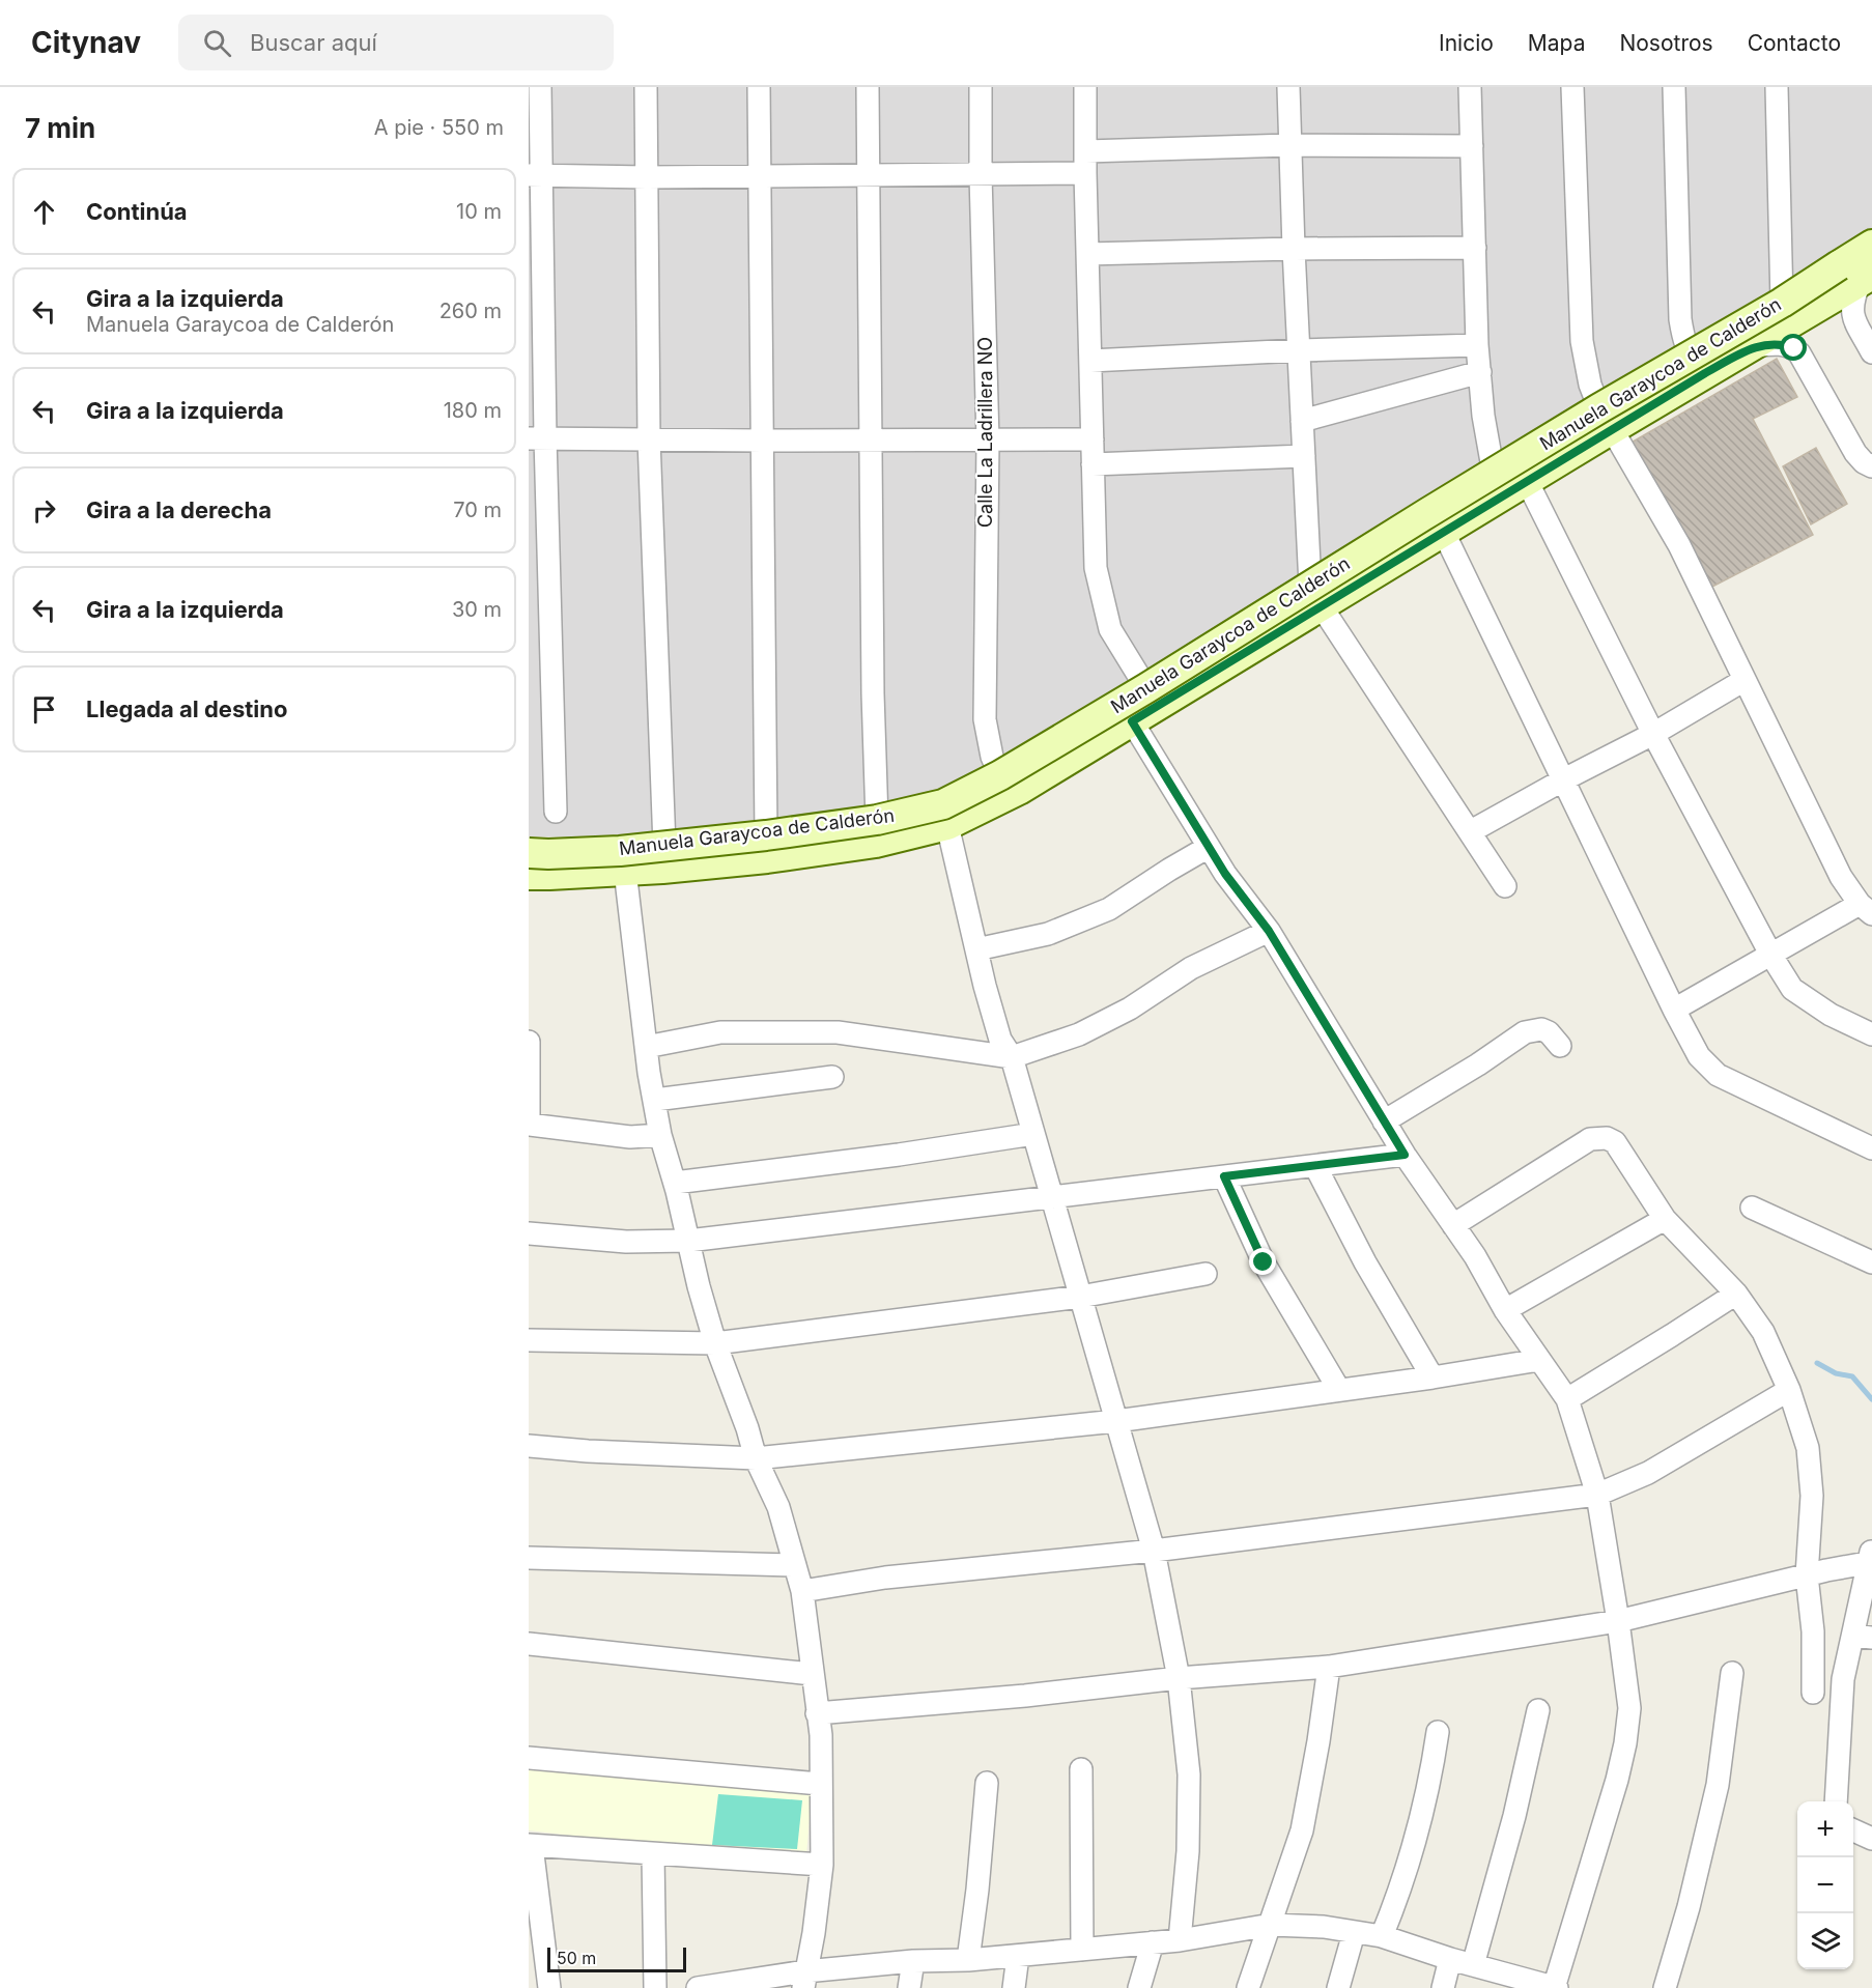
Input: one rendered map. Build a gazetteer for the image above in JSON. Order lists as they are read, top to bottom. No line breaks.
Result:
{"streets":{"street":["Manuela Garaycoa de Calderón","Calle La Ladrillera NO"]},"crossings":[["Manuela Garaycoa de Calderón","Calle La Ladrillera NO"]],"scale_bar":"50 m","page":{"header":"Citynav","search":"Buscar aquí","nav":["Inicio","Mapa","Nosotros","Contacto"],"heading":["7 min","A pie · 550 m"],"list":[["Continúa","10 m"],["Gira a la izquierda","Manuela Garaycoa de Calderón","260 m"],["Gira a la izquierda","180 m"],["Gira a la derecha","70 m"],["Gira a la izquierda","30 m"],"Llegada al destino"],"map_buttons":["+","−"],"scale":"50 m"}}
